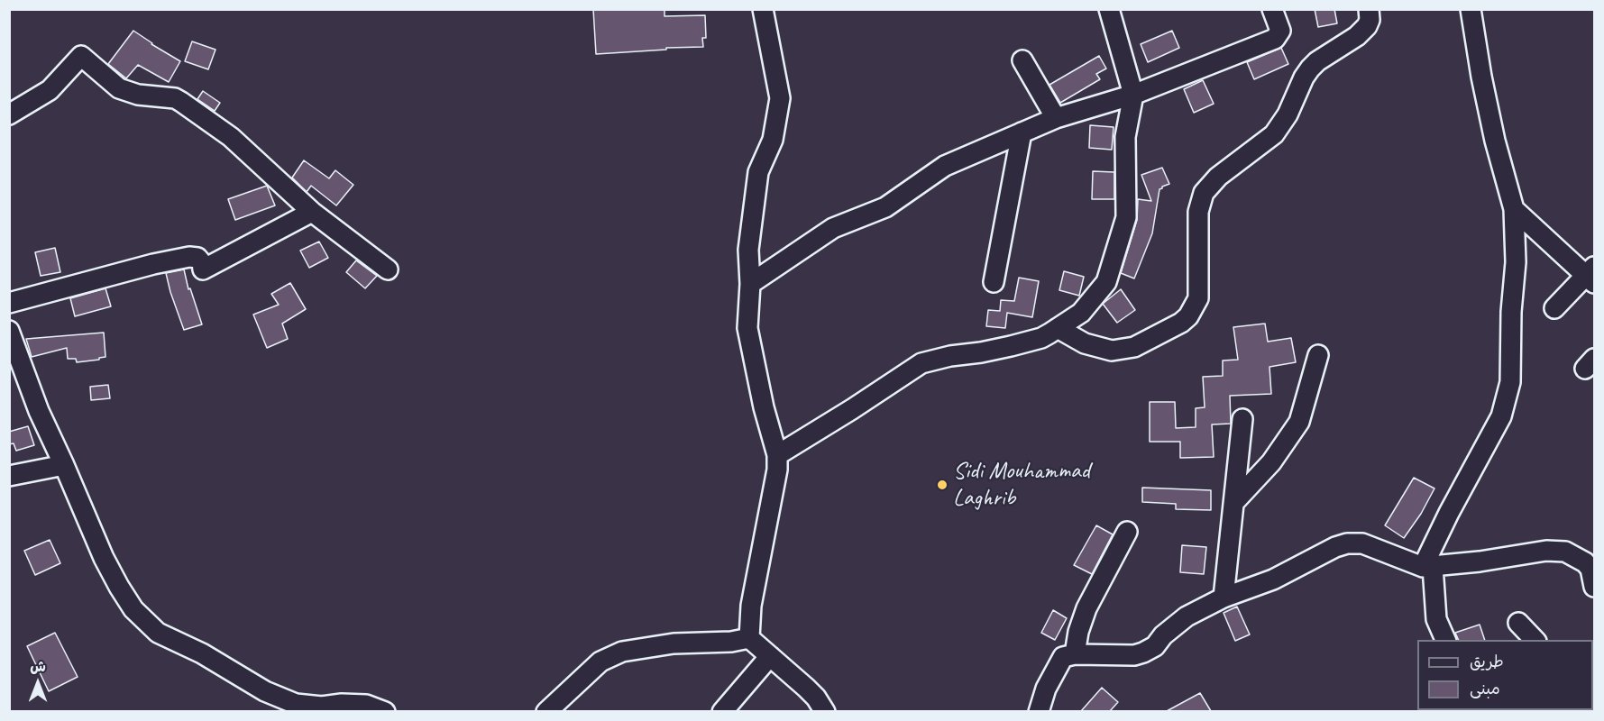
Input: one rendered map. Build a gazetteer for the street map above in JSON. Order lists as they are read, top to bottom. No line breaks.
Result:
{"places":["Sidi Mouhammad Laghrib"],"legend":["طريق","مبنى"],"north":"top"}
